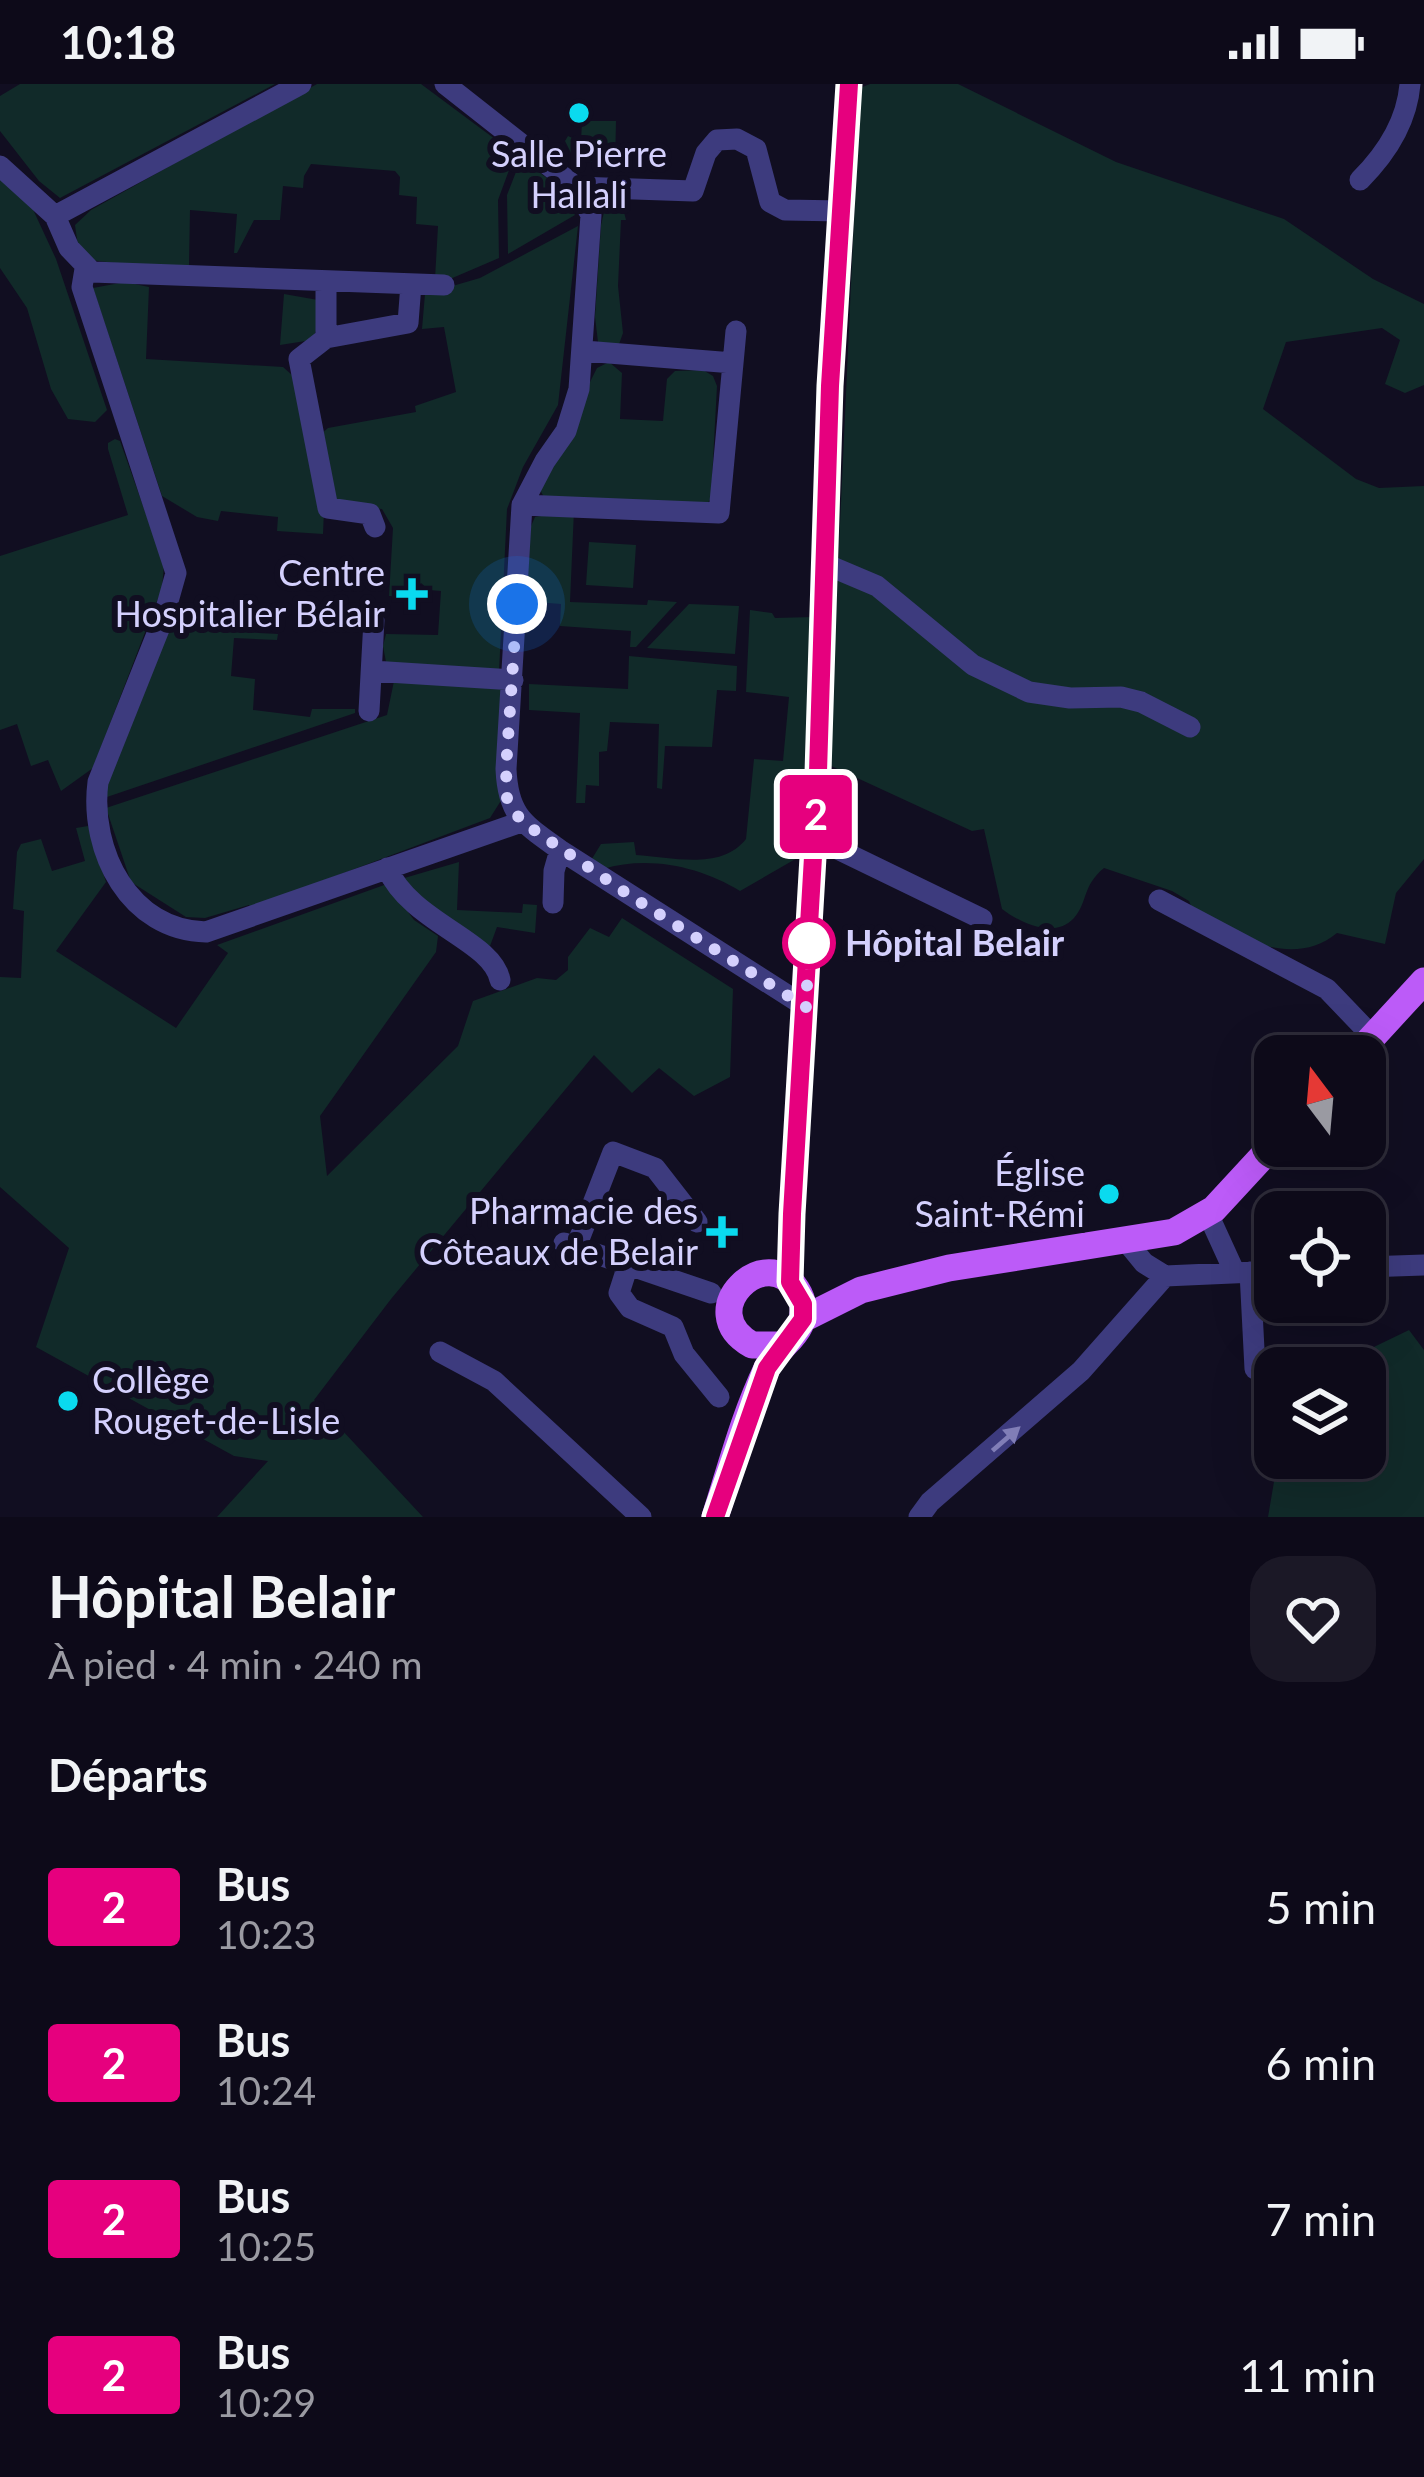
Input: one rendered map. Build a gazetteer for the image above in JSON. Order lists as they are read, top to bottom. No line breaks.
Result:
{"places":{"other":["Salle Pierre Hallali","Hôpital Belair","Église Saint-Rémi","Collège Rouget-de-Lisle"],"health":["Centre Hospitalier Bélair","Pharmacie des Côteaux de Belair"]},"lines":["bus line 2"],"north":"top","page":{"status":"10:18","on_map":"2","heading":[["Hôpital Belair","À pied · 4 min · 240 m"],"Départs"],"list":[{"mark":"2","name":"Bus","note":"10:23","value":"5 min"},{"mark":"2","name":"Bus","note":"10:24","value":"6 min"},{"mark":"2","name":"Bus","note":"10:25","value":"7 min"},{"mark":"2","name":"Bus","note":"10:29","value":"11 min"}]}}
